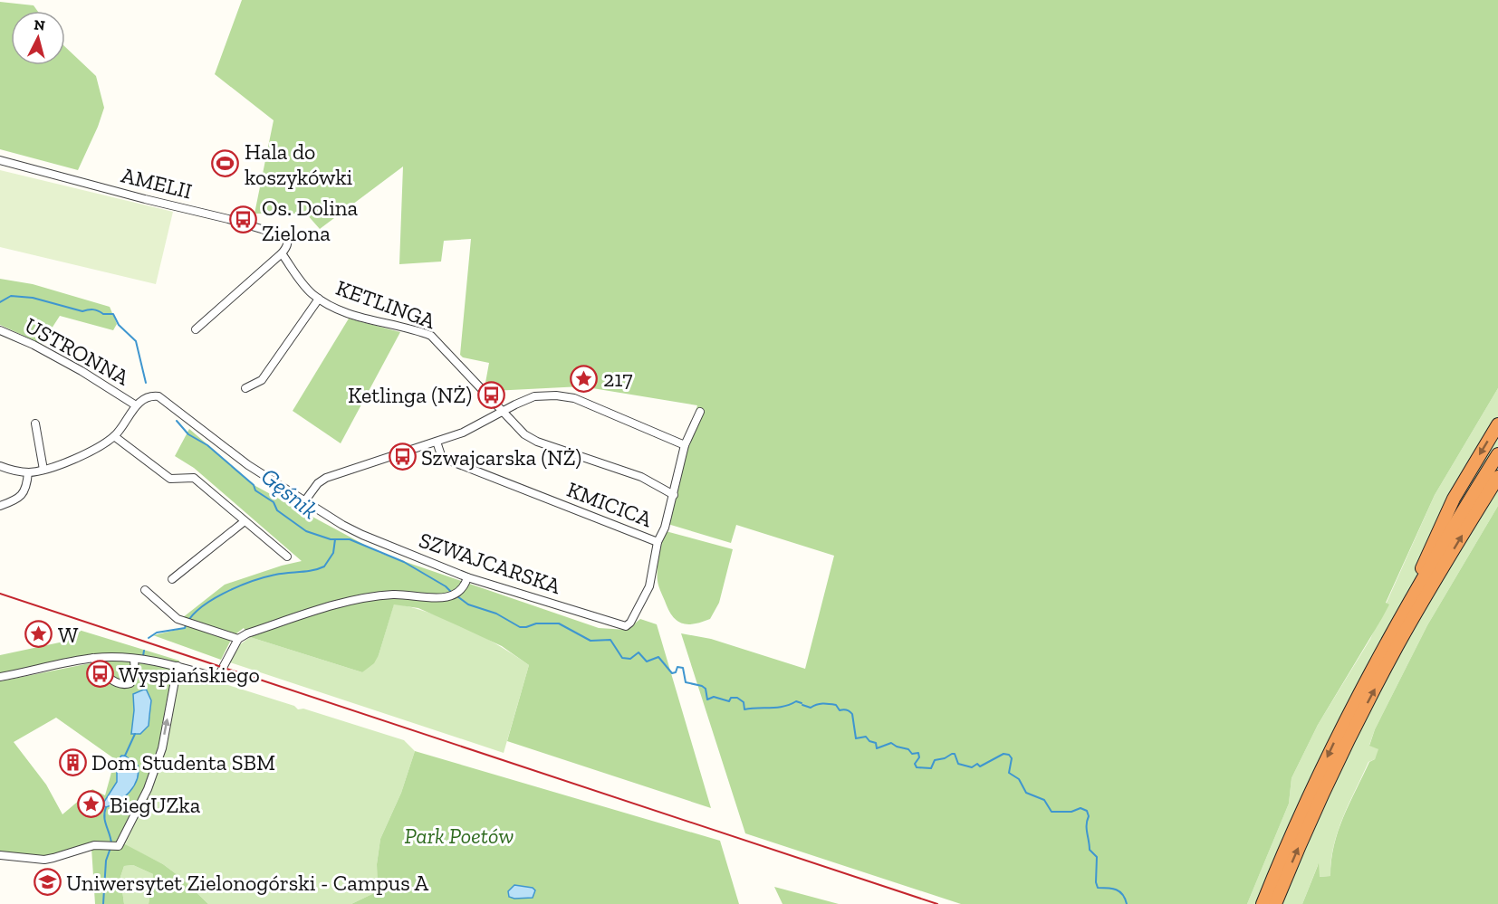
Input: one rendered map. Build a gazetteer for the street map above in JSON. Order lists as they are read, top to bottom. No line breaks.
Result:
{"streets":{"street":["AMELII","KETLINGA","USTRONNA","KMICICA","SZWAJCARSKA"]},"crossings":[["AMELII","KETLINGA"],["KETLINGA","SZWAJCARSKA"],["USTRONNA","SZWAJCARSKA"],["KMICICA","SZWAJCARSKA"]],"water":["Gęśnik"],"parks":["Park Poetów"],"places":{"sports":["Hala do koszykówki"],"bus stop":["Os. Dolina Zielona","Ketlinga (NŻ)","Szwajcarska (NŻ)","Wyspiańskiego"],"place":["217","W","BiegUZka"],"building":["Dom Studenta SBM"],"school or university":["Uniwersytet Zielonogórski - Campus A"]},"north":"top"}
